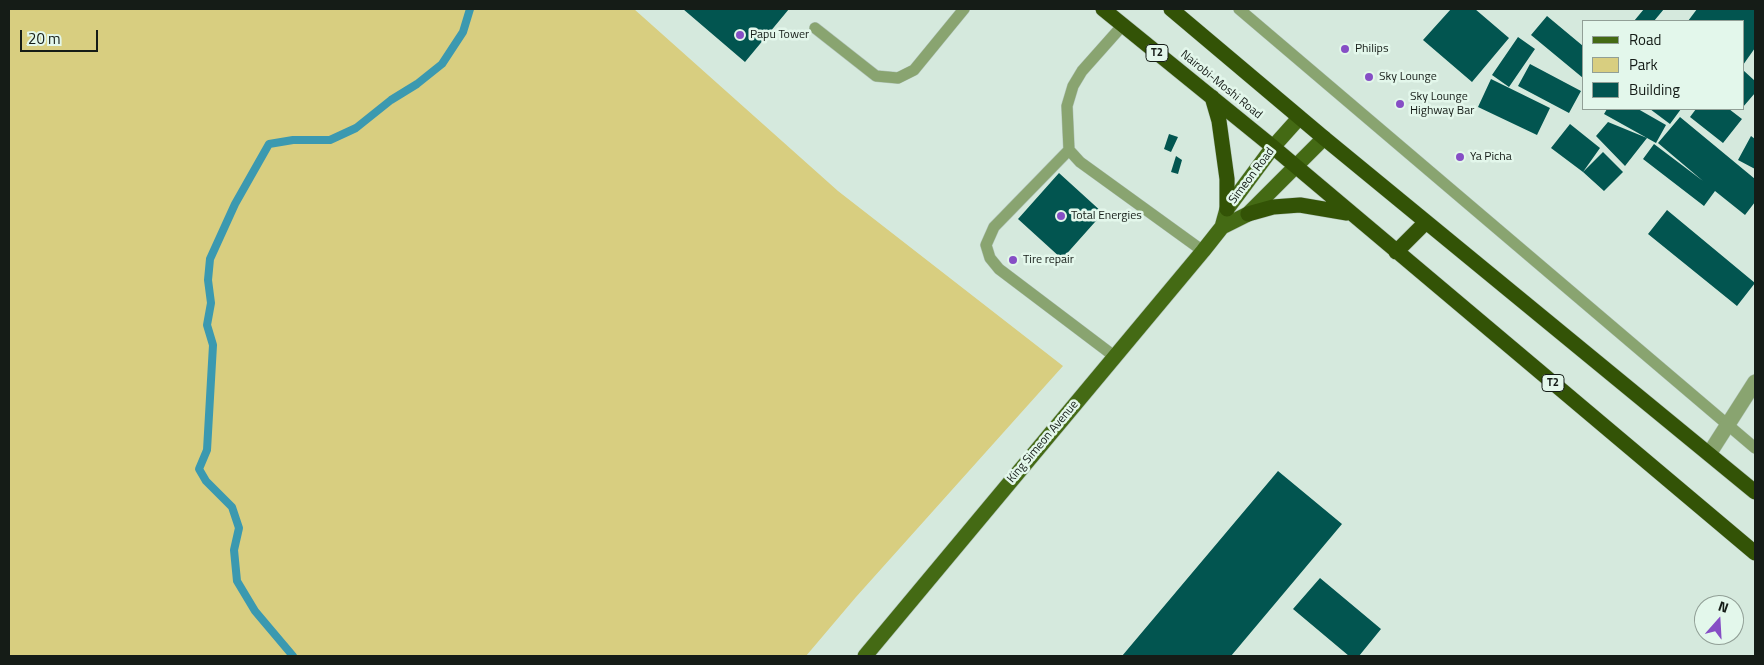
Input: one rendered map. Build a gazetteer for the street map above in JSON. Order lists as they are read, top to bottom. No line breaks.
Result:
{"streets":{"highway":["T2","Nairobi-Moshi Road"],"main road":["Simeon Road","King Simeon Avenue"]},"crossings":[["T2","Nairobi-Moshi Road"],["T2","Simeon Road"],["Nairobi-Moshi Road","Simeon Road"],["Simeon Road","King Simeon Avenue"]],"places":["Papu Tower","Philips","Sky Lounge","Sky Lounge Highway Bar","Ya Picha","Total Energies","Tire repair"],"legend":["Road","Park","Building"],"scale_bar":"20 m","north":"top"}
